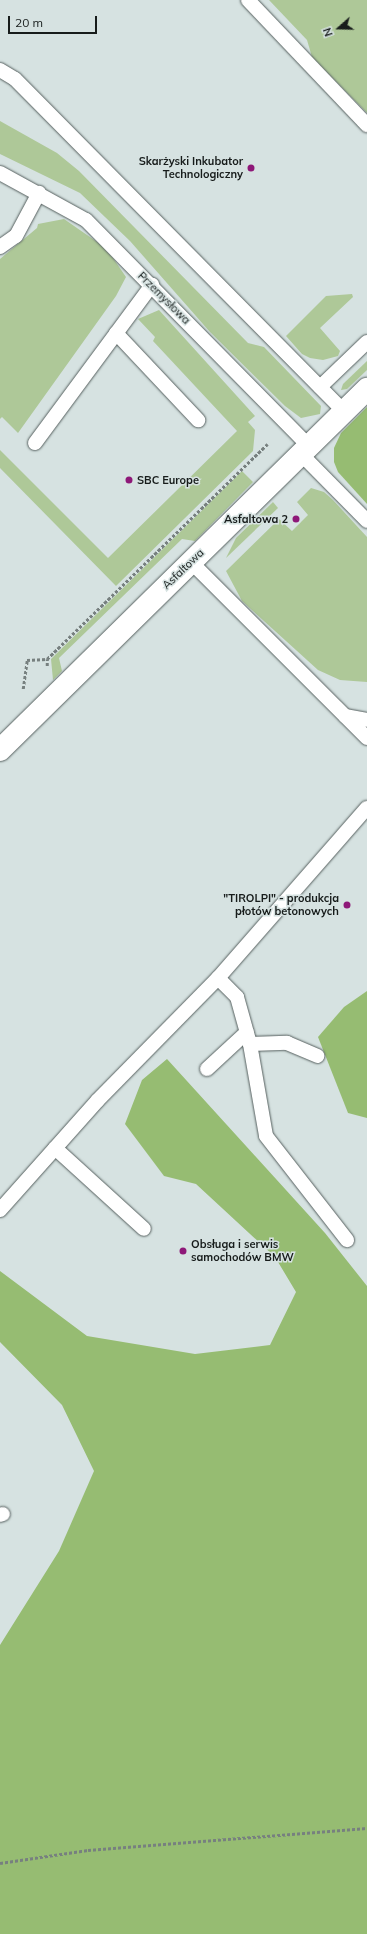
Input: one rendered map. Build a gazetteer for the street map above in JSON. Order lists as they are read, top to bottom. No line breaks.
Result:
{"streets":{"street":["Asfaltowa"],"lane":["Przemysłowa"]},"crossings":[["Przemysłowa","Asfaltowa"]],"places":["Skarżyski Inkubator Technologiczny","SBC Europe","Asfaltowa 2","\"TIROLPI\" - produkcja płotów betonowych","Obsługa i serwis samochodów BMW"],"scale_bar":"20 m","north":"left"}
